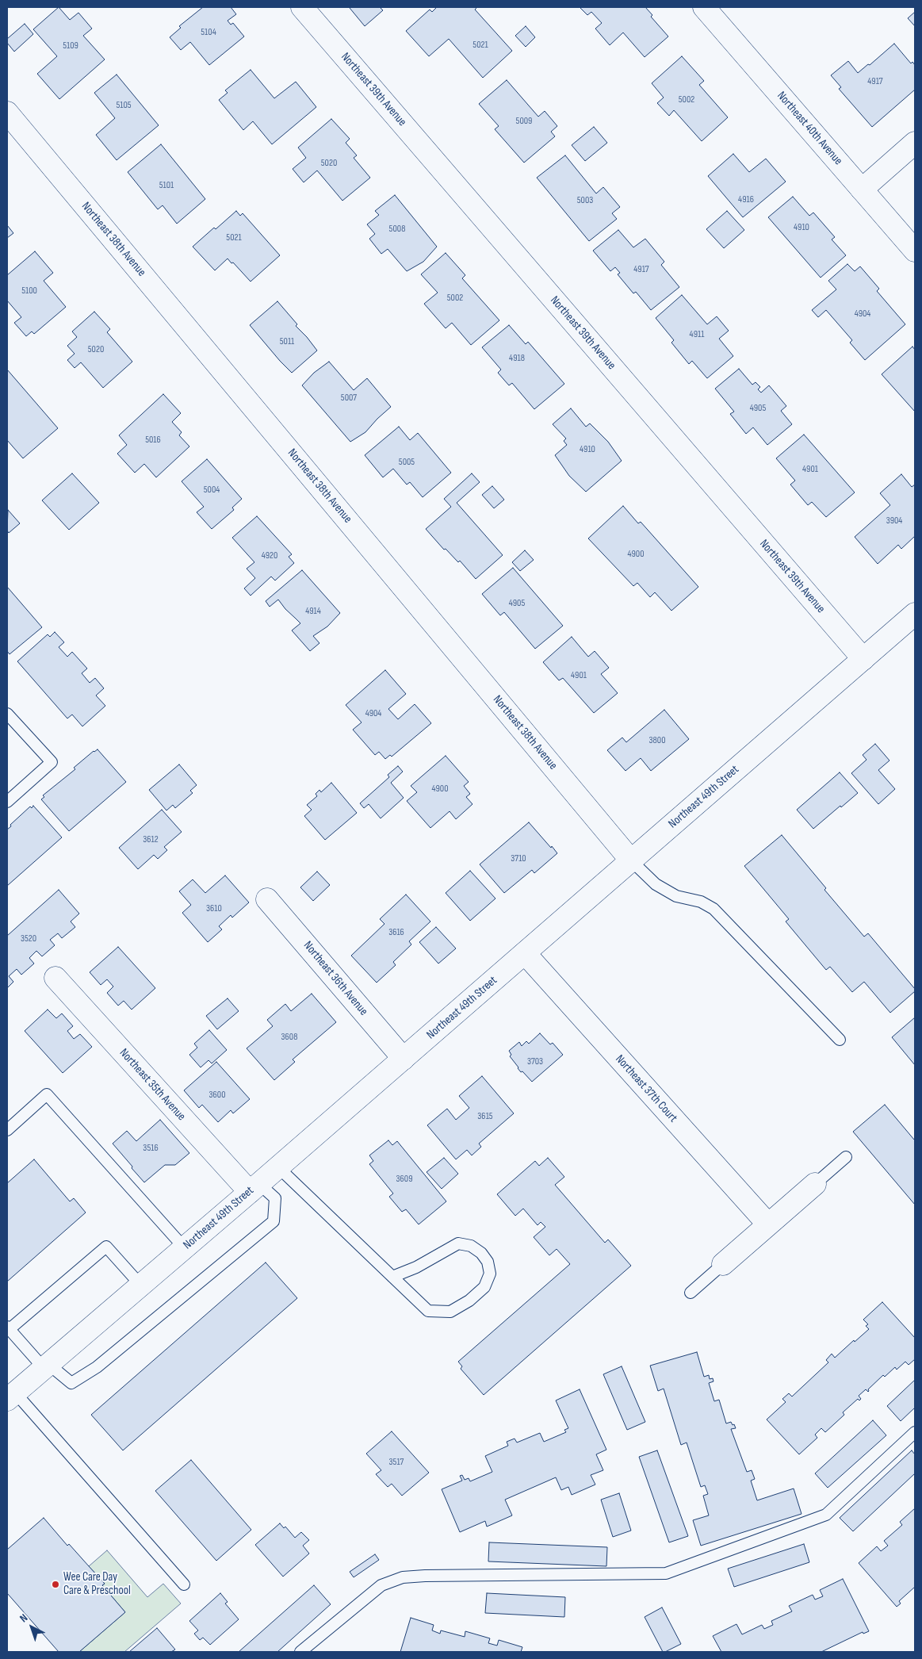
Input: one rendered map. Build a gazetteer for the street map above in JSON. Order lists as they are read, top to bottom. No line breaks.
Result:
{"streets":{"street":["Northeast 39th Avenue","Northeast 40th Avenue","Northeast 38th Avenue","Northeast 49th Street","Northeast 36th Avenue","Northeast 35th Avenue","Northeast 37th Court"]},"crossings":[["Northeast 39th Avenue","Northeast 49th Street"],["Northeast 38th Avenue","Northeast 49th Street"],["Northeast 49th Street","Northeast 36th Avenue"],["Northeast 49th Street","Northeast 35th Avenue"],["Northeast 49th Street","Northeast 37th Court"]],"places":["Wee Care Day Care & Preschool"],"house_numbers":["5104","5021","5109","4917","5002","5105","5009","5020","5101","4916","5003","4910","5008","5021","4917","5100","5002","4904","4911","5011","5020","4918","5007","4905","5016","4910","5005","4901","5004","3904","4900","4920","4905","4914","4901","4904","3800","4900","3612","3710","3610","3616","3520","3608","3703","3600","3615","3516","3609","3517"],"north":"top left"}
